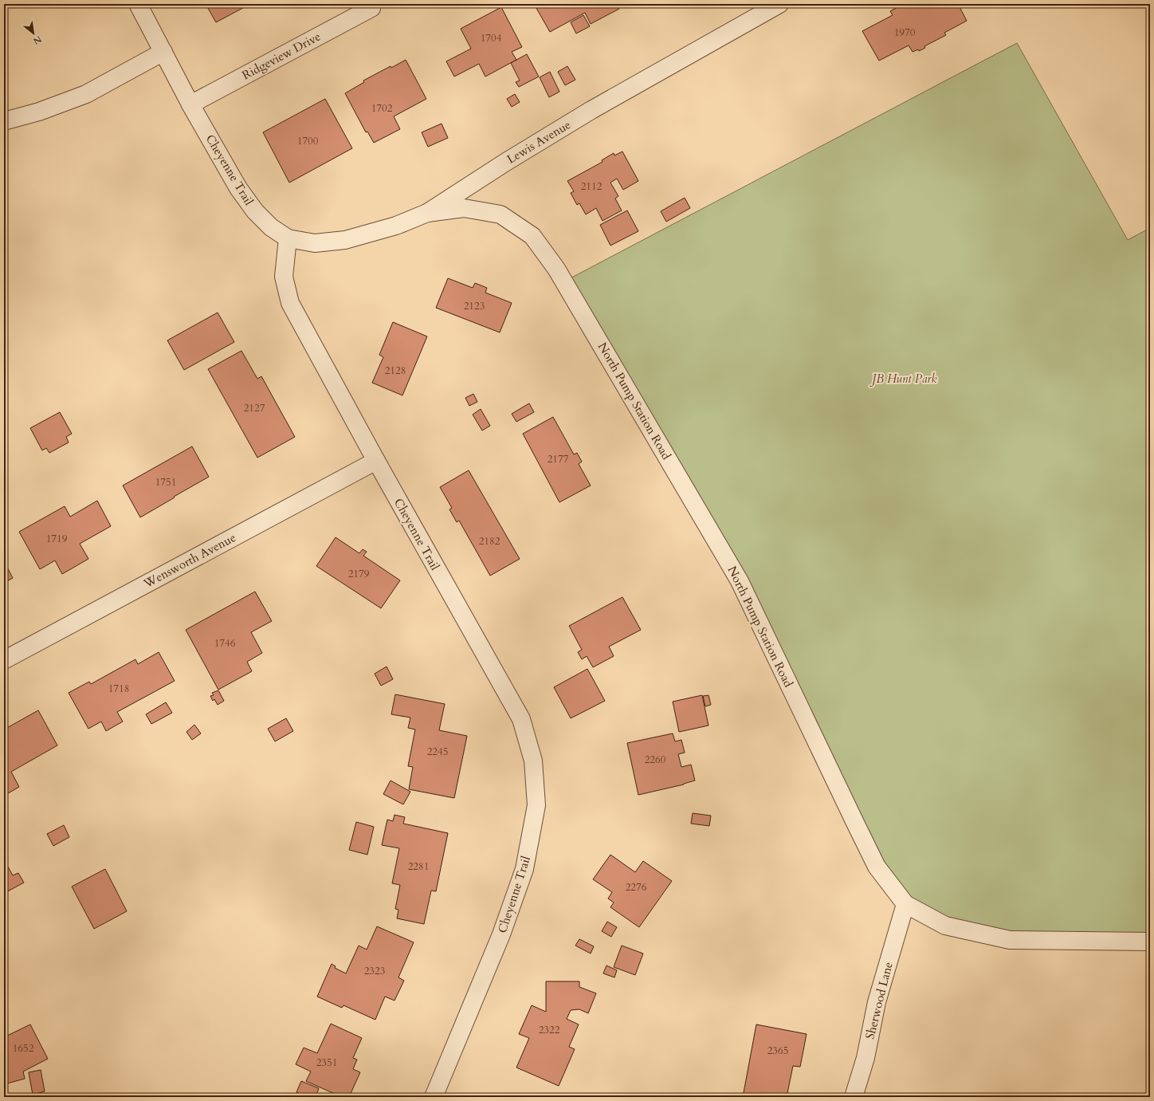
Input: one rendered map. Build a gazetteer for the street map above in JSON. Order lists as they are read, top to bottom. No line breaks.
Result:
{"streets":{"street":["Ridgeview Drive","Lewis Avenue","Cheyenne Trail","North Pump Station Road","Wensworth Avenue","Sherwood Lane"]},"crossings":[["Ridgeview Drive","Cheyenne Trail"],["Lewis Avenue","Cheyenne Trail"],["Lewis Avenue","North Pump Station Road"],["Cheyenne Trail","Wensworth Avenue"],["North Pump Station Road","Sherwood Lane"]],"parks":["JB Hunt Park"],"house_numbers":["1970","1704","1702","1700","2112","2123","2128","2127","2177","1751","1719","2182","2179","1746","1718","2245","2260","2281","2276","2323","2322","1652","2365","2351"],"north":"bottom right"}
